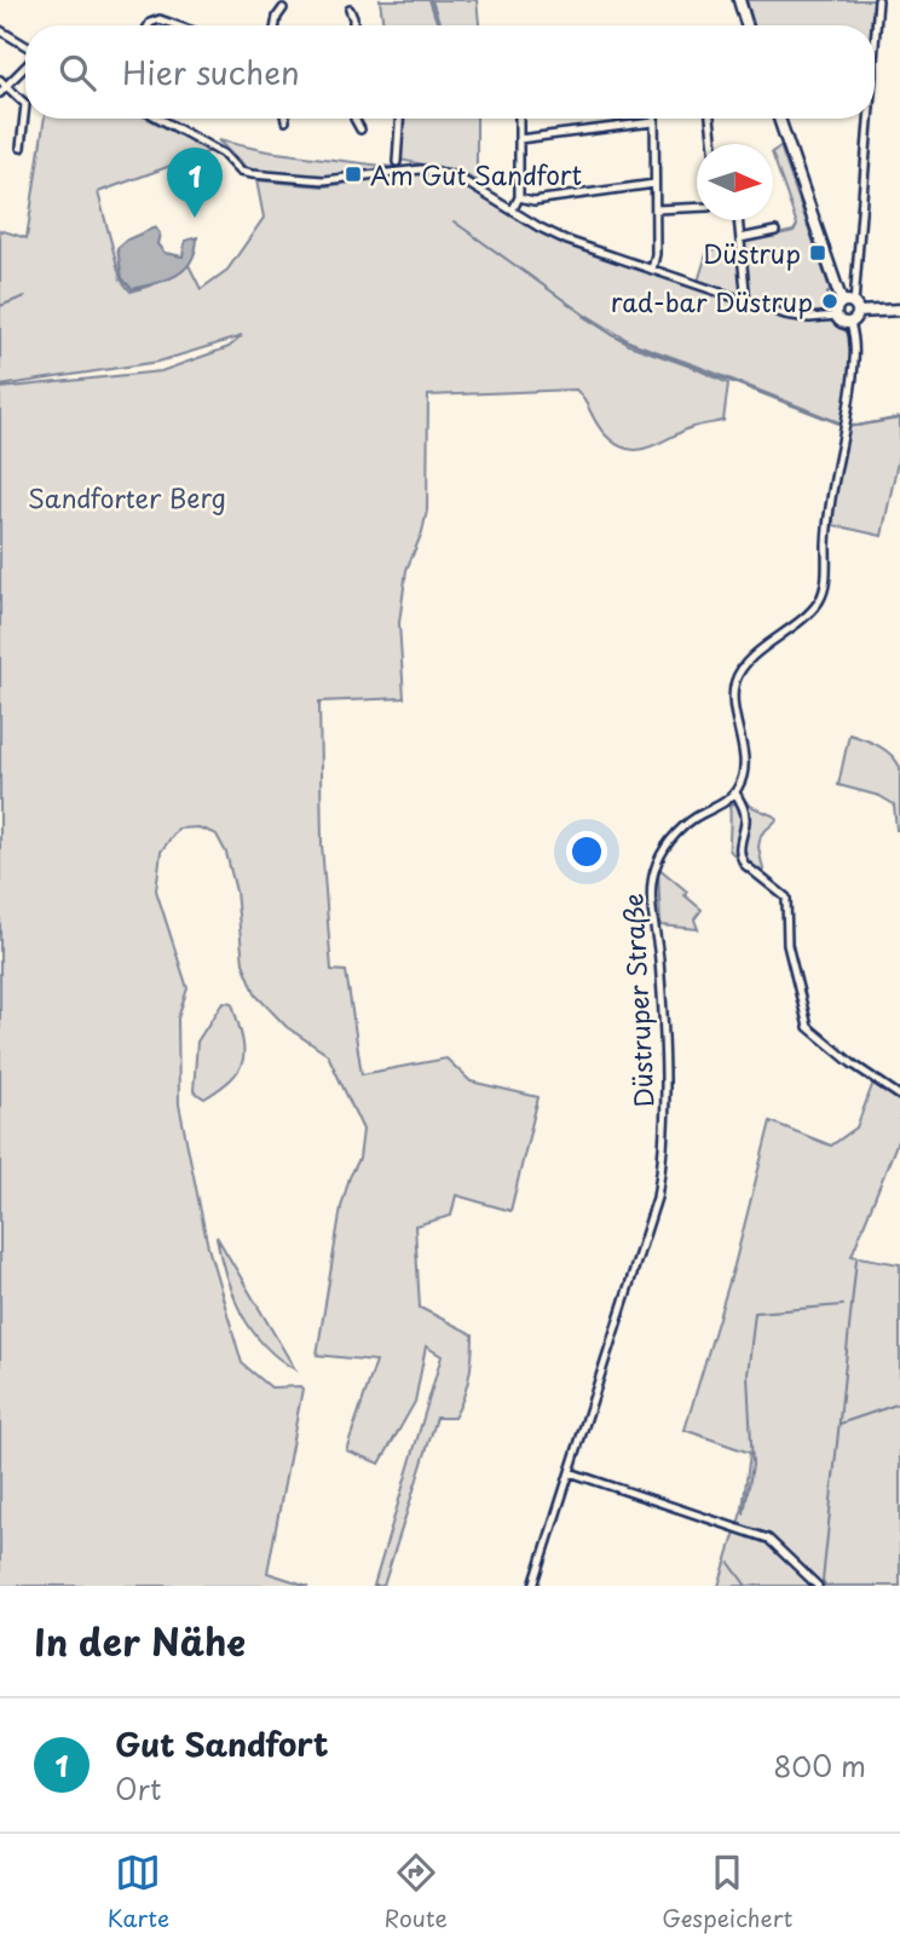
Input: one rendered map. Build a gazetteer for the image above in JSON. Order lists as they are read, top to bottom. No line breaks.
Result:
{"streets":{"street":["Düstruper Straße"]},"parks":["Sandforter Berg"],"places":{"transit":["Am Gut Sandfort","Düstrup"],"other":["rad-bar Düstrup"]},"north":"right","page":{"search":"Hier suchen","pins":"1","heading":"In der Nähe","list":[{"mark":"1","name":"Gut Sandfort","note":"Ort","value":"800 m"}],"nav":["Karte","Route","Gespeichert"]}}
